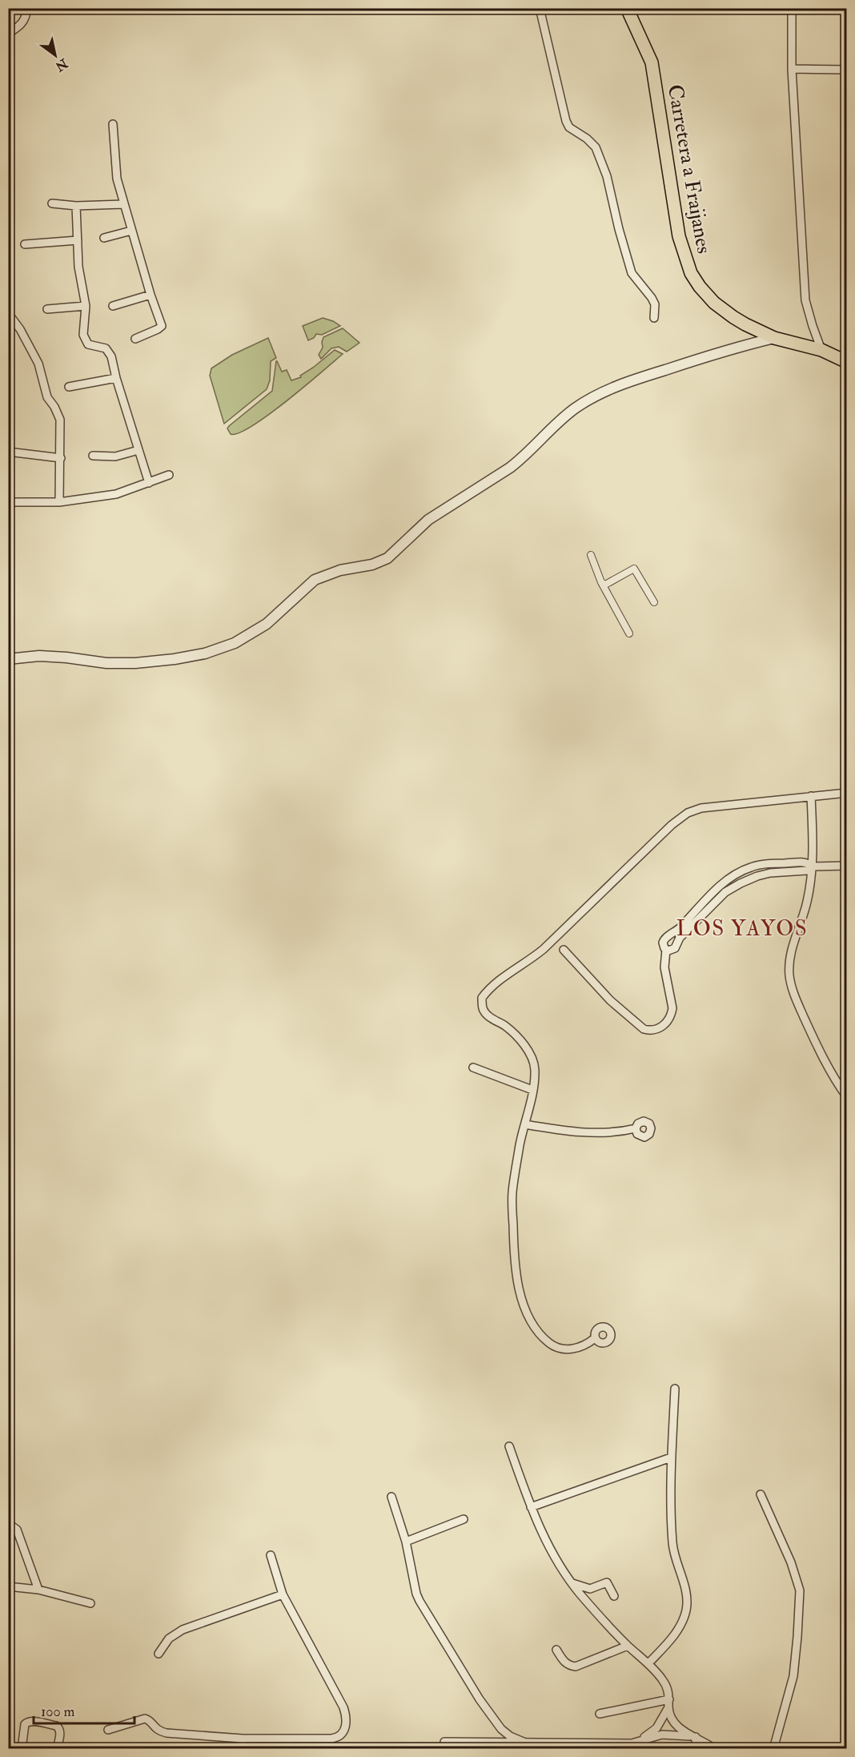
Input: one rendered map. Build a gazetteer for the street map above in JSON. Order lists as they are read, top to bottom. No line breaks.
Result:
{"streets":{"main road":["Carretera a Fraijanes"]},"districts":["LOS YAYOS"],"scale_bar":"100 m","north":"bottom right"}
